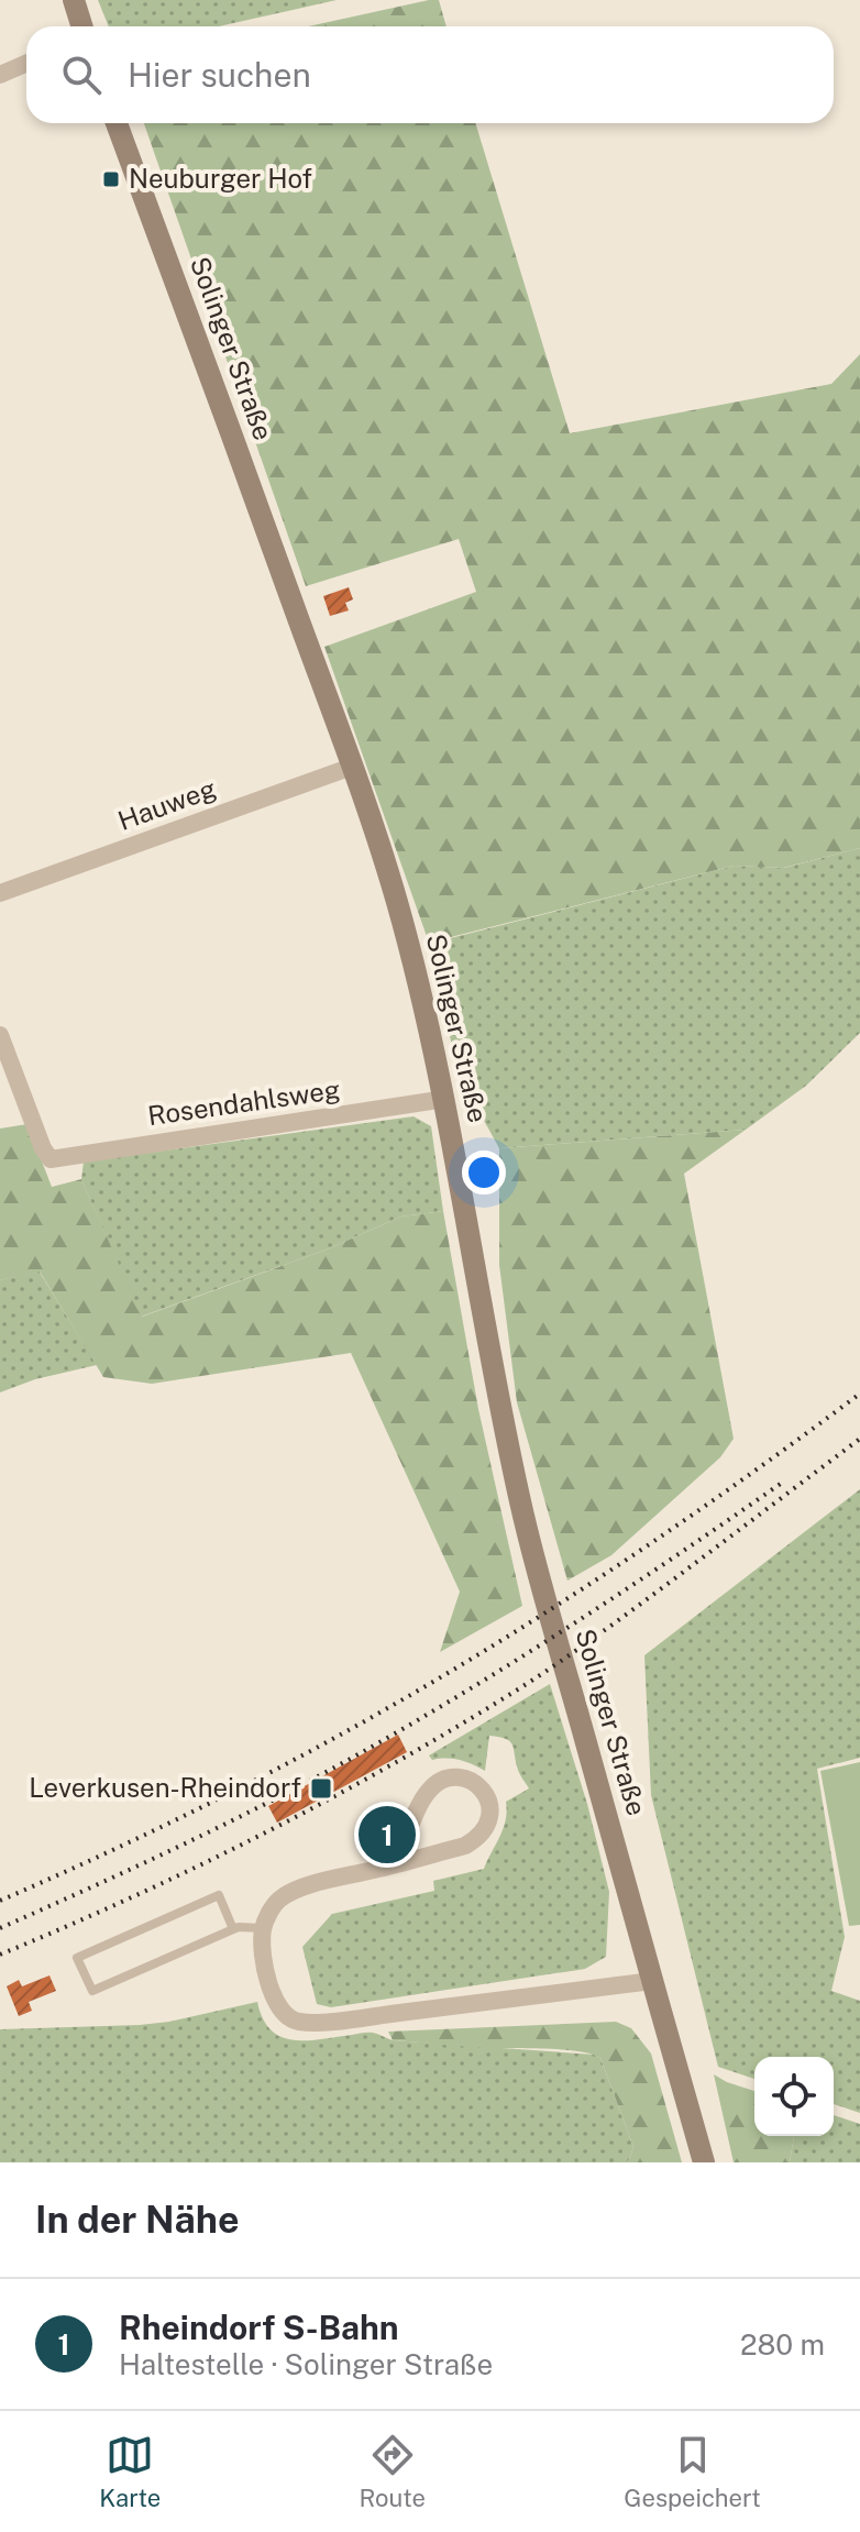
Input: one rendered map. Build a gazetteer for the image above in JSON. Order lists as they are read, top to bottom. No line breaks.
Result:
{"streets":{"main road":["Solinger Straße"],"street":["Hauweg","Rosendahlsweg"]},"crossings":[["Solinger Straße","Hauweg"],["Solinger Straße","Rosendahlsweg"]],"places":{"transit":["Neuburger Hof","Leverkusen-Rheindorf"]},"page":{"search":"Hier suchen","pins":"1","heading":"In der Nähe","list":[{"mark":"1","name":"Rheindorf S-Bahn","note":"Haltestelle · Solinger Straße","value":"280 m"}],"nav":["Karte","Route","Gespeichert"]}}
